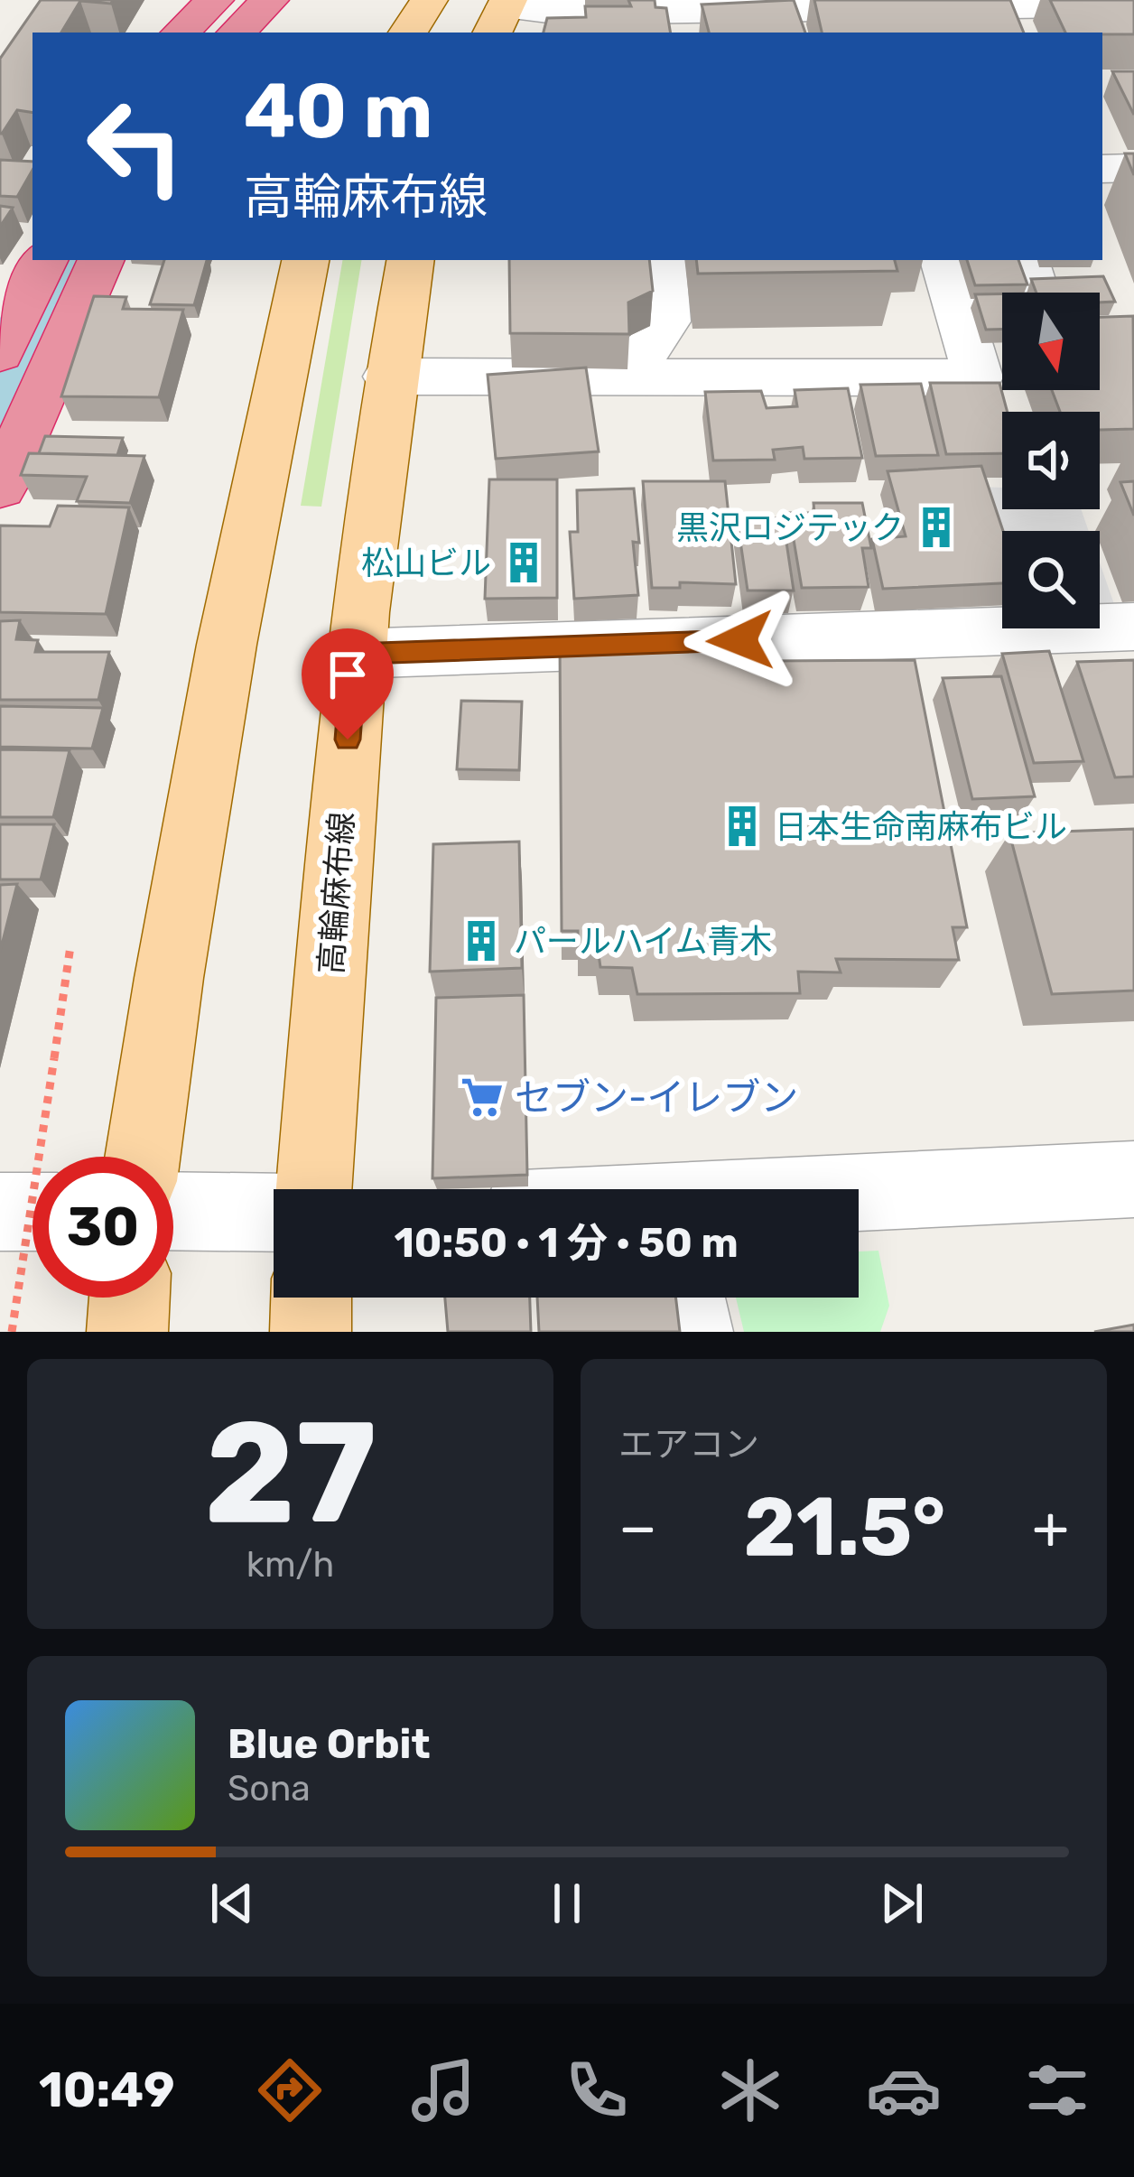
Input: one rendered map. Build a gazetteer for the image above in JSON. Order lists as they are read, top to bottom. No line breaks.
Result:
{"streets":{"main road":["高輪麻布線"]},"places":{"building":["黒沢ロジテック","松山ビル","日本生命南麻布ビル","パールハイム青木"],"supermarket":["セブン-イレブン"]},"north":"bottom","page":{"turn":["40 m","高輪麻布線"],"limit":"30","trip":"10:50 · 1 分 · 50 m","tile":[["27","km/h"],"エアコン"],"heat":["−","21.5°","+"],"song":["Blue Orbit","Sona"],"tabs":"10:49"}}
